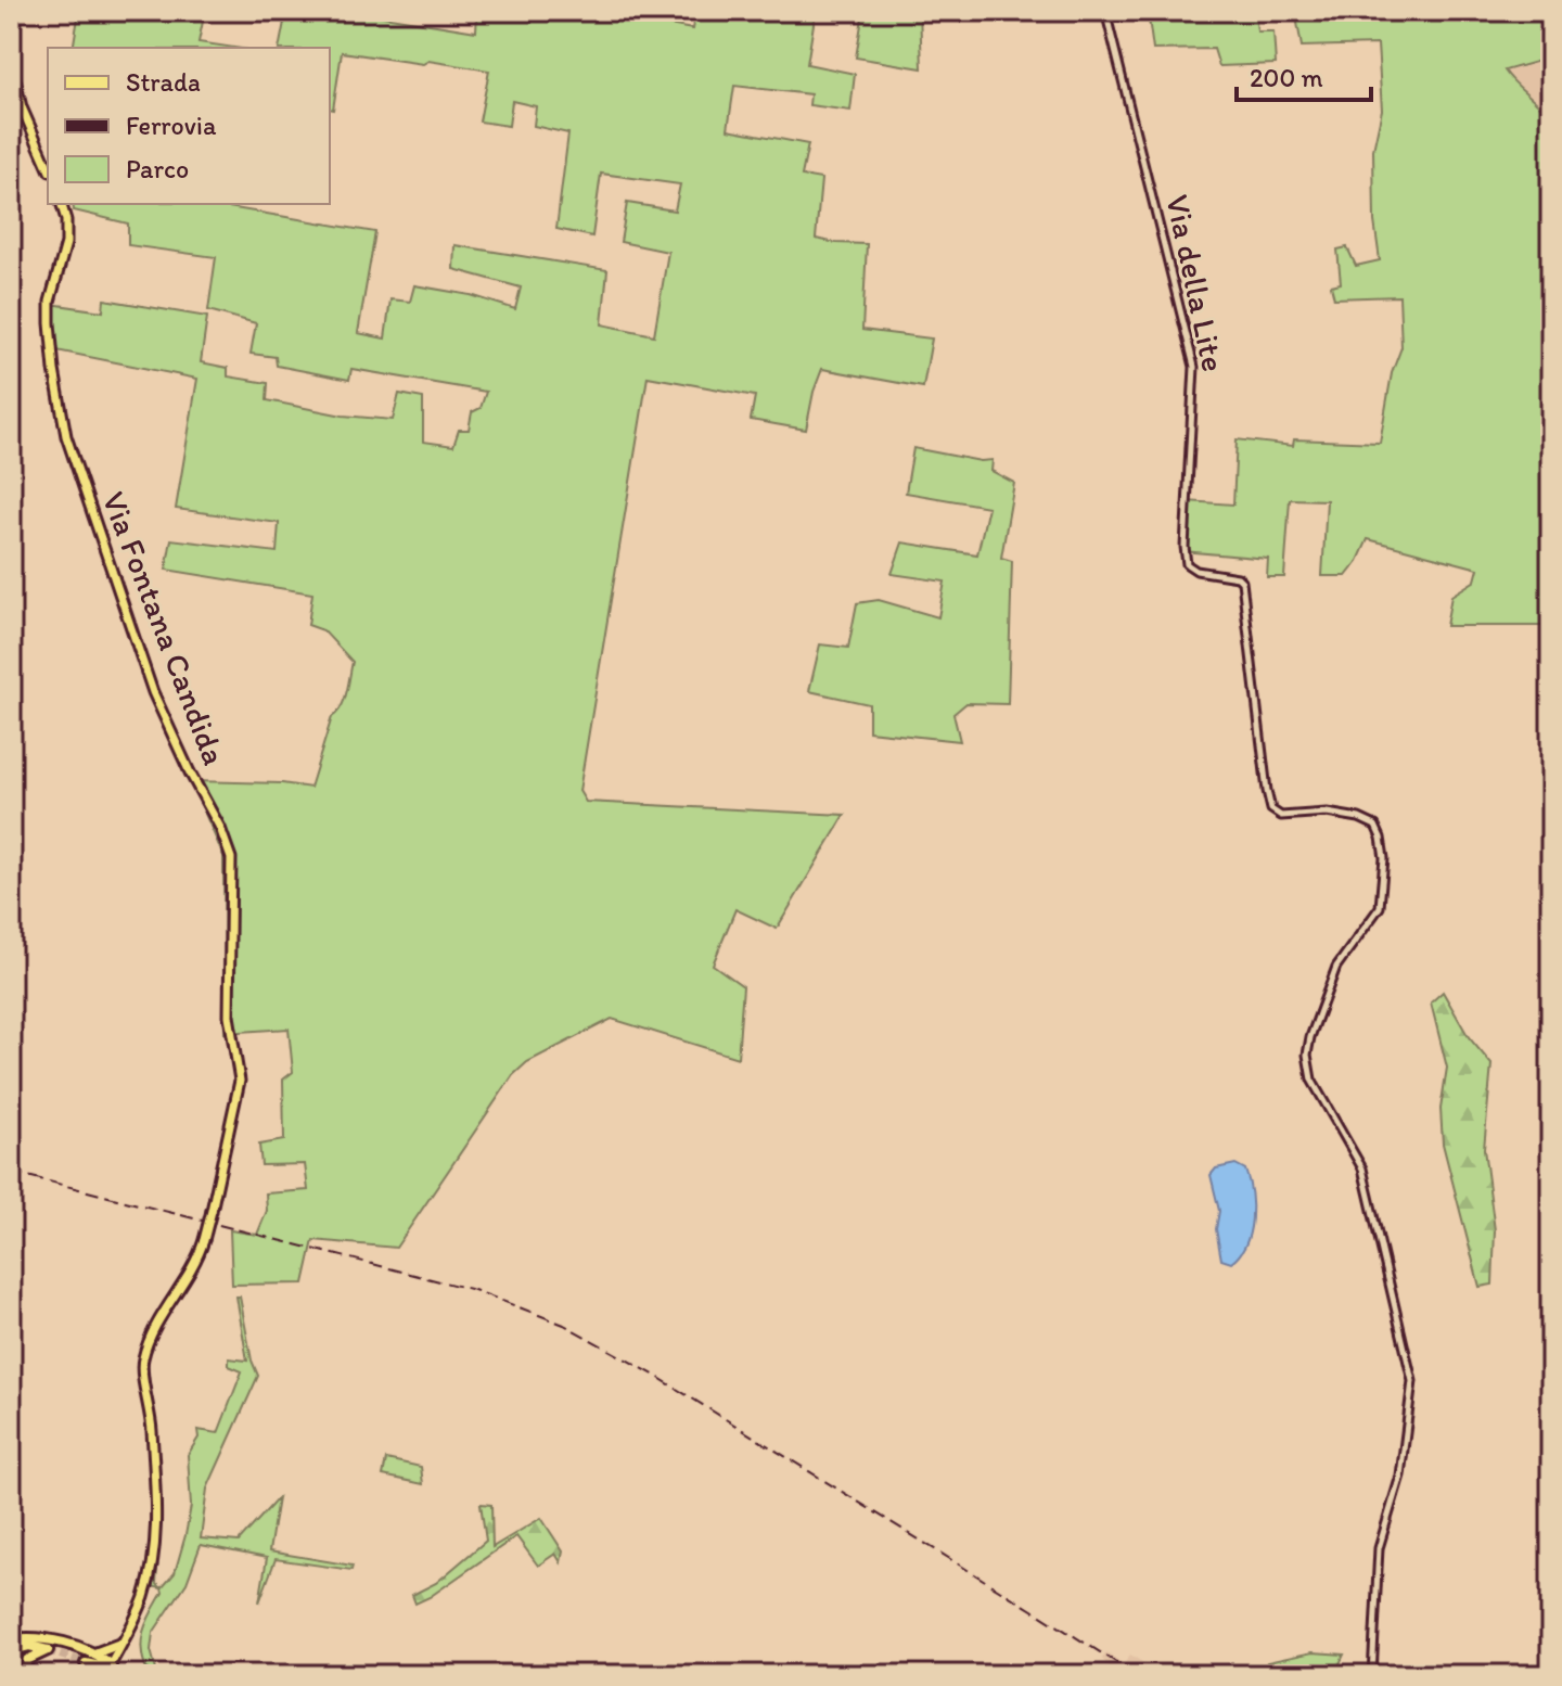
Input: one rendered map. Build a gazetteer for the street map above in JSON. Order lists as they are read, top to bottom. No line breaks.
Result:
{"streets":{"main road":["Via Fontana Candida"],"street":["Via della Lite"]},"legend":["Strada","Ferrovia","Parco"],"scale_bar":"200 m"}
